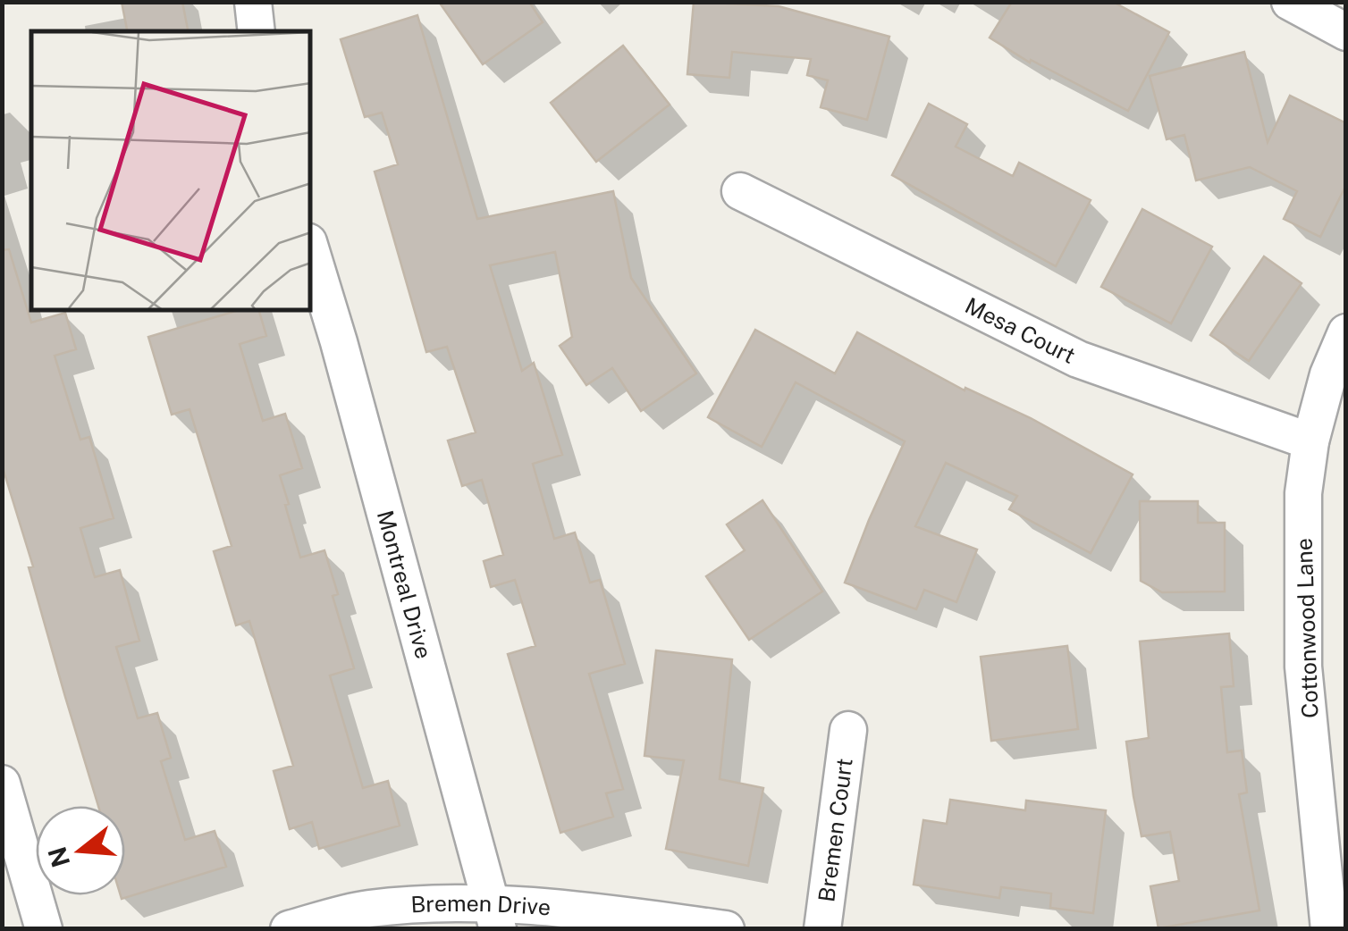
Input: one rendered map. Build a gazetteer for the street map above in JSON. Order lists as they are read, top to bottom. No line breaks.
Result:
{"streets":{"street":["Mesa Court","Montreal Drive","Cottonwood Lane","Bremen Court","Bremen Drive"]},"crossings":[["Mesa Court","Cottonwood Lane"],["Montreal Drive","Bremen Drive"]],"north":"left"}
